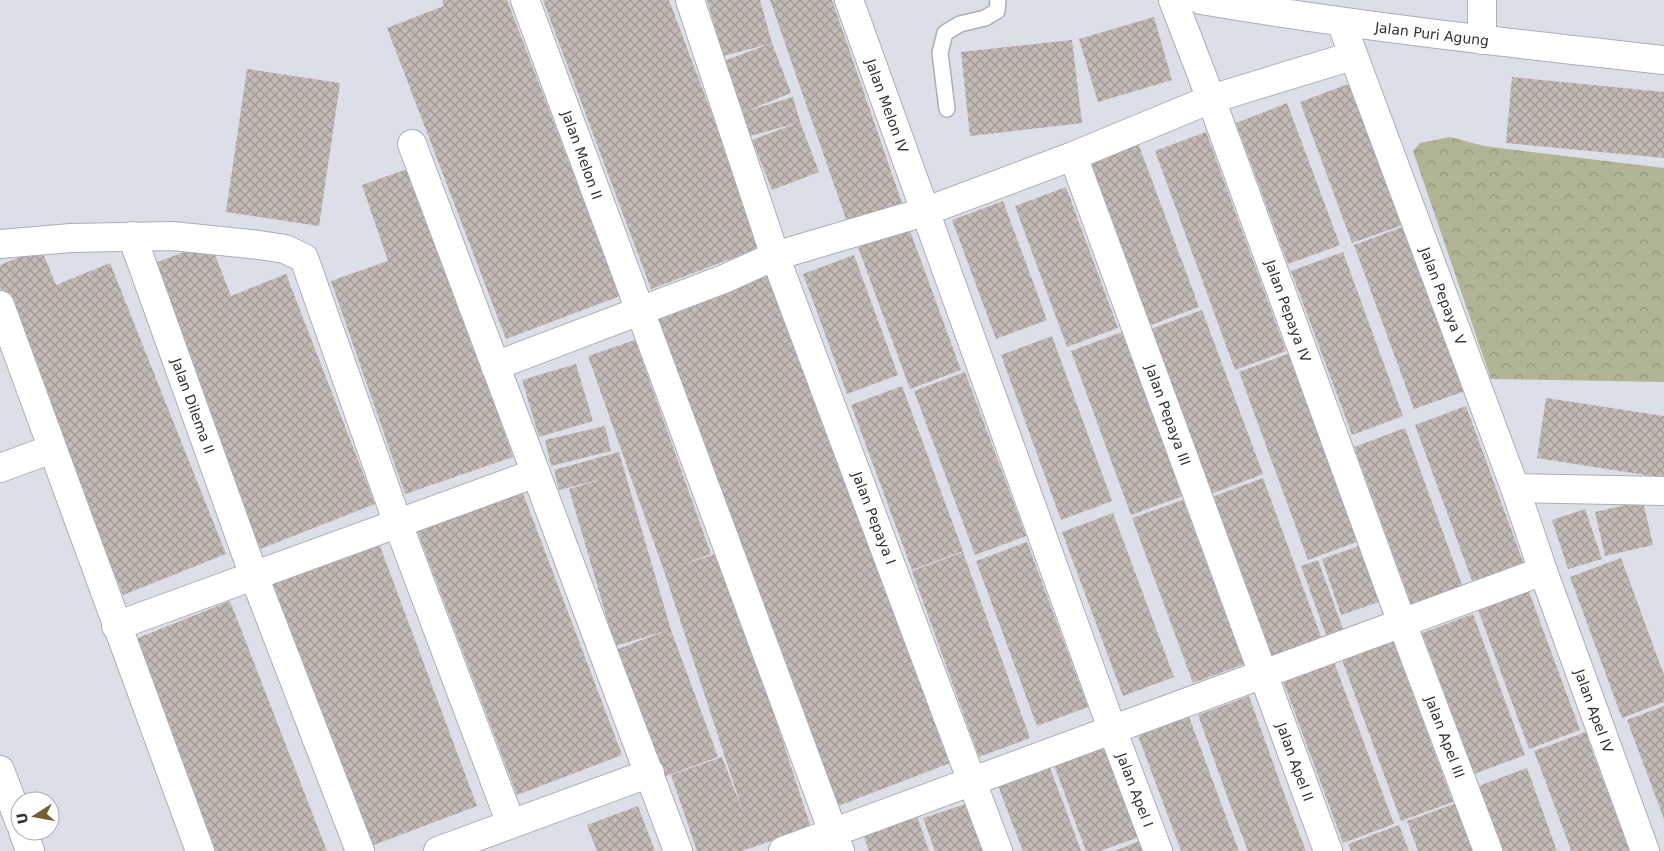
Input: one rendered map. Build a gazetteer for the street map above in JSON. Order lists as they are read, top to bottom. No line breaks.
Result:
{"streets":{"street":["Jalan Puri Agung","Jalan Melon IV","Jalan Melon II","Jalan Pepaya V","Jalan Pepaya IV","Jalan Dilema II","Jalan Pepaya III","Jalan Pepaya I","Jalan Apel IV","Jalan Apel III","Jalan Apel II","Jalan Apel I"]},"crossings":[["Jalan Puri Agung","Jalan Pepaya V"],["Jalan Melon IV","Jalan Apel I"],["Jalan Pepaya V","Jalan Apel IV"],["Jalan Pepaya IV","Jalan Apel III"],["Jalan Pepaya III","Jalan Apel II"]],"north":"left"}
